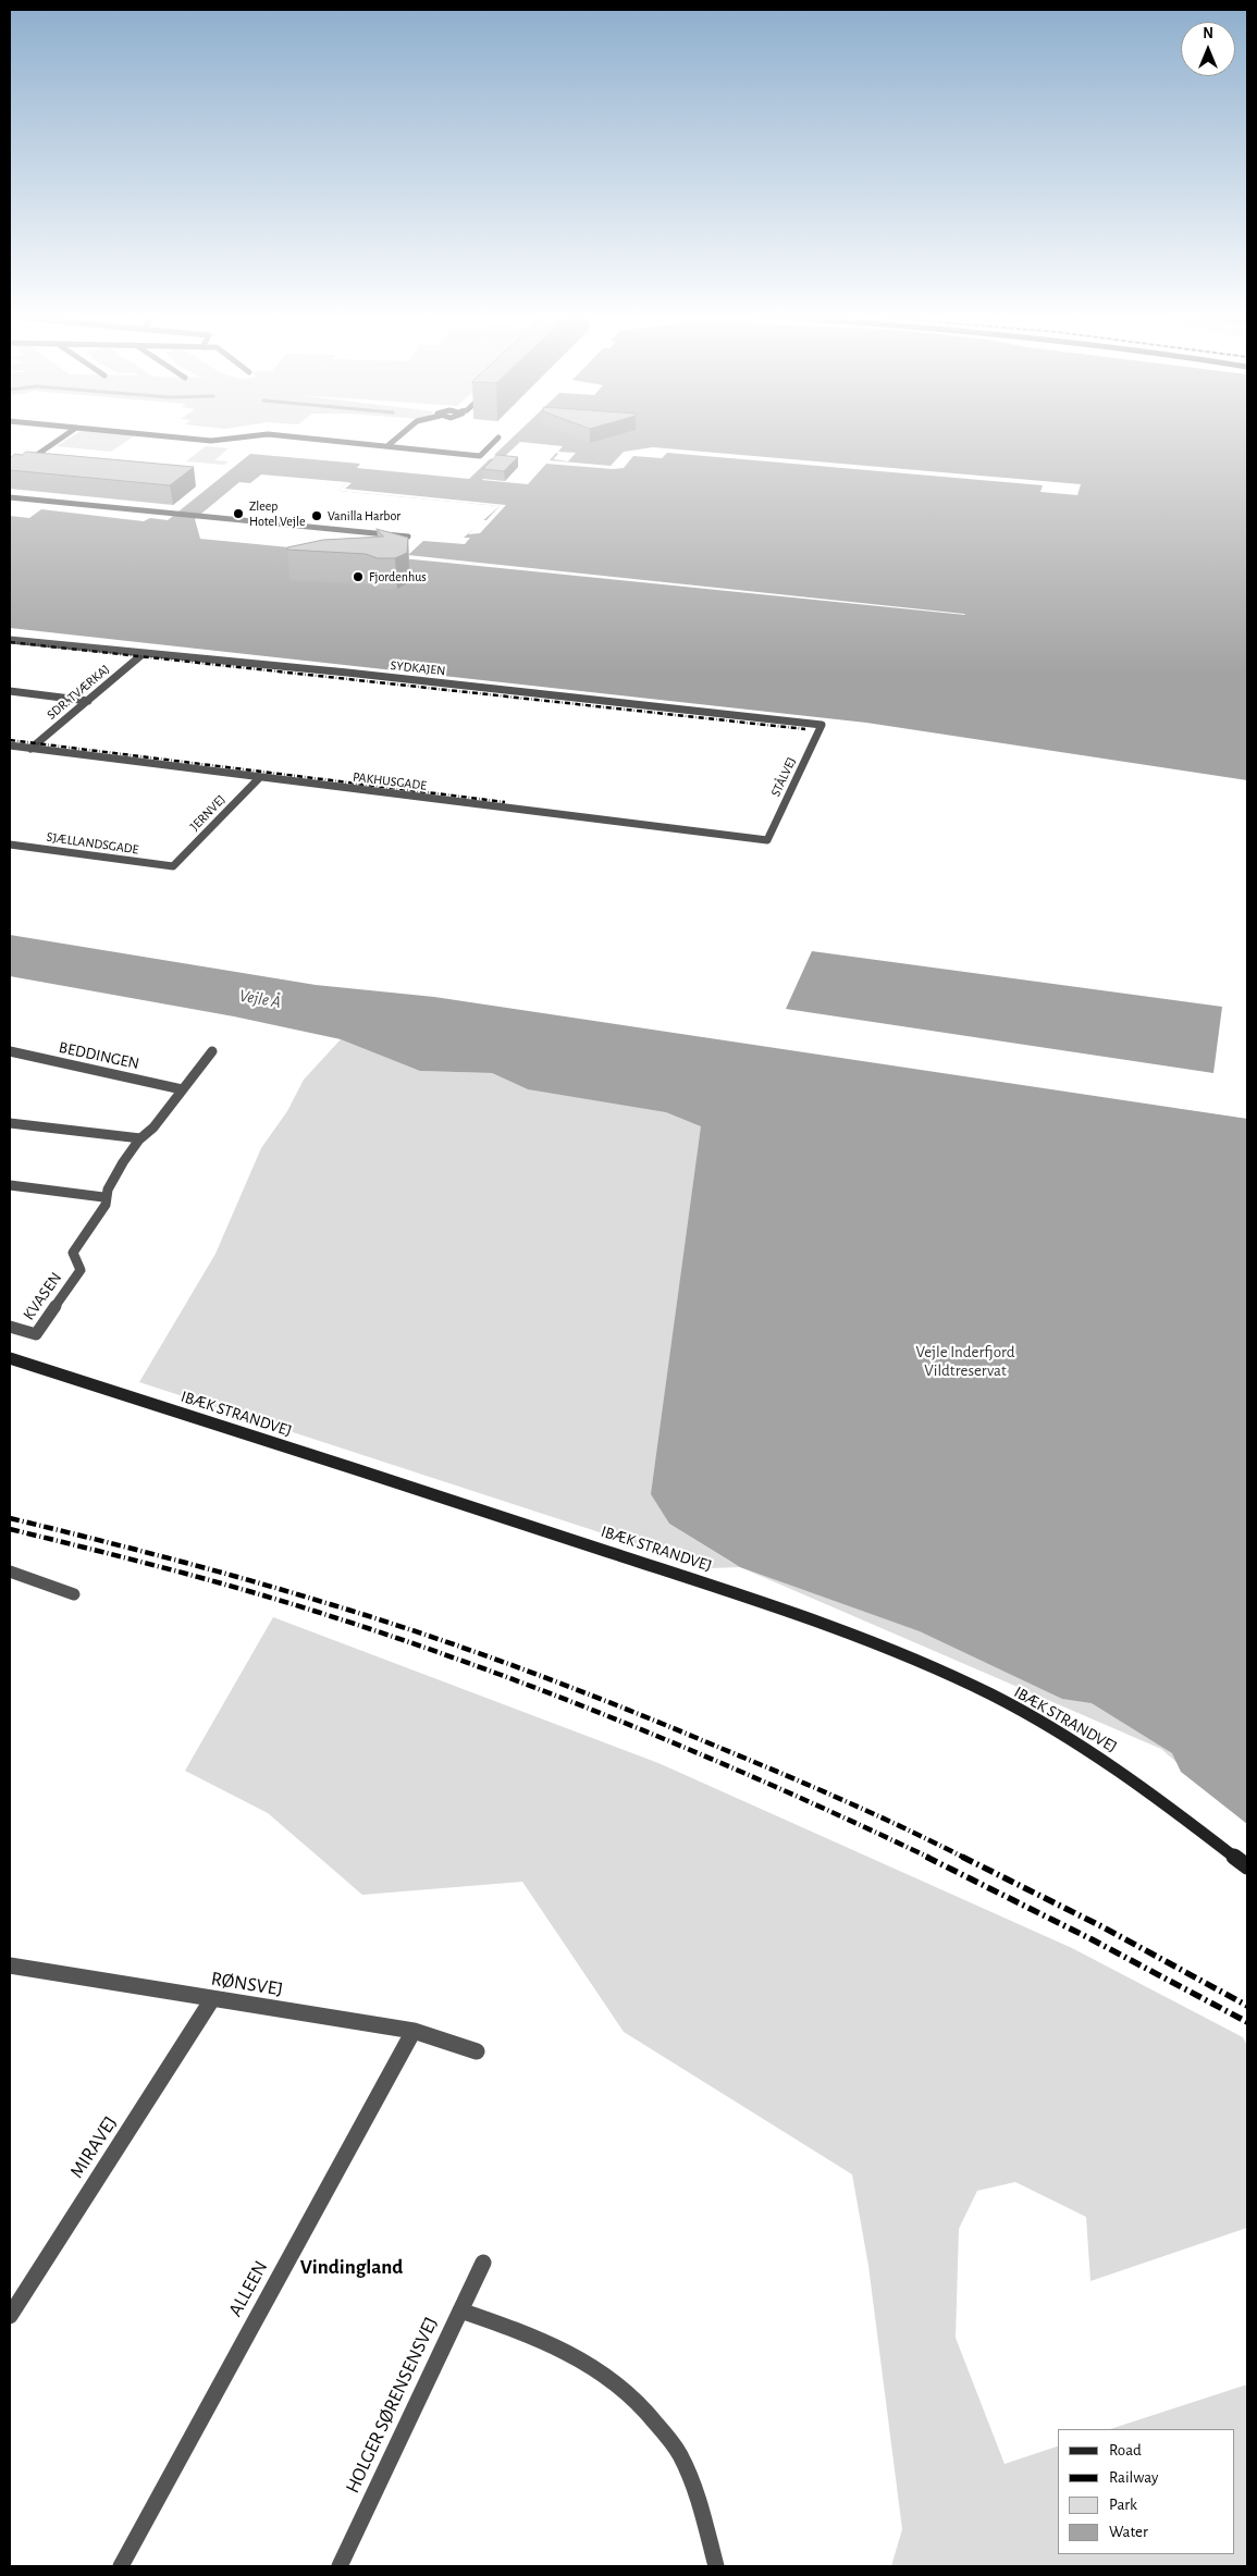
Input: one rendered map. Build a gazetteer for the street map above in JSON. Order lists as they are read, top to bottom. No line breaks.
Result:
{"streets":{"street":["SYDKAJEN","SDR. TVÆRKAJ","STÅLVEJ","PAKHUSGADE","JERNVEJ","SJÆLLANDSGADE","BEDDINGEN","KVASEN","IBÆK STRANDVEJ","RØNSVEJ","MIRAVEJ","ALLEEN","HOLGER SØRENSENSVEJ"]},"crossings":[["SYDKAJEN","SDR. TVÆRKAJ"],["SYDKAJEN","STÅLVEJ"],["SDR. TVÆRKAJ","PAKHUSGADE"],["STÅLVEJ","PAKHUSGADE"],["PAKHUSGADE","JERNVEJ"],["JERNVEJ","SJÆLLANDSGADE"],["BEDDINGEN","KVASEN"],["RØNSVEJ","MIRAVEJ"],["RØNSVEJ","ALLEEN"]],"districts":["Vindingland"],"water":["Vejle Å"],"parks":["Vejle Inderfjord Vildtreservat"],"places":["Zleep Hotel Vejle","Vanilla Harbor","Fjordenhus"],"legend":["Road","Railway","Park","Water"],"north":"top"}
